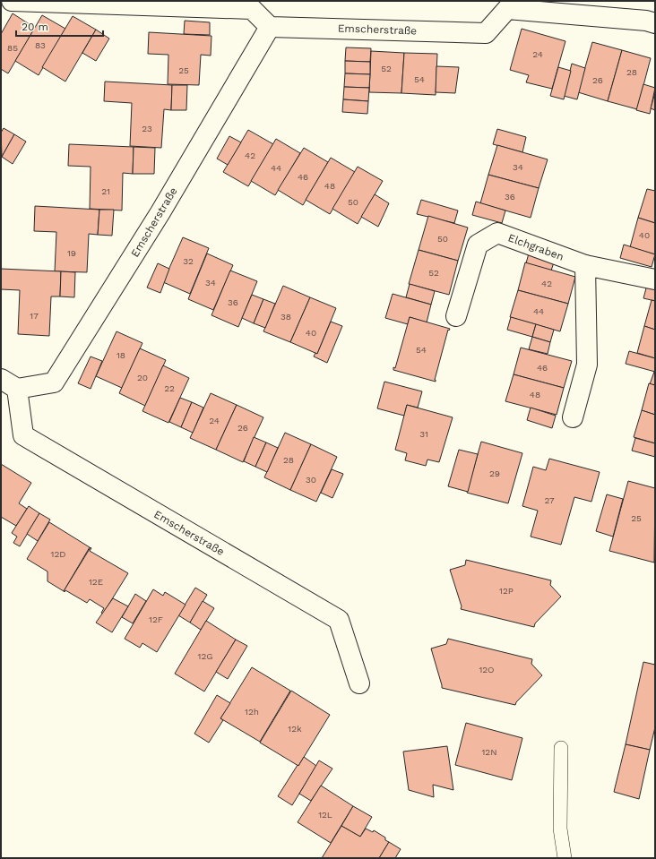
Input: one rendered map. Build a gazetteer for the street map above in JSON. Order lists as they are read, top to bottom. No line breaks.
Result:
{"streets":{"street":["Emscherstraße","Elchgraben"]},"house_numbers":["83","85","24","52","25","28","54","26","23","42","34","44","46","48","21","36","50","40","50","19","32","52","34","42","36","44","17","38","40","54","18","46","20","22","48","24","26","31","28","29","30","27","25","12D","12E","12P","12F","12G","12O","12h","12k","12N","12L"],"scale_bar":"20 m"}
